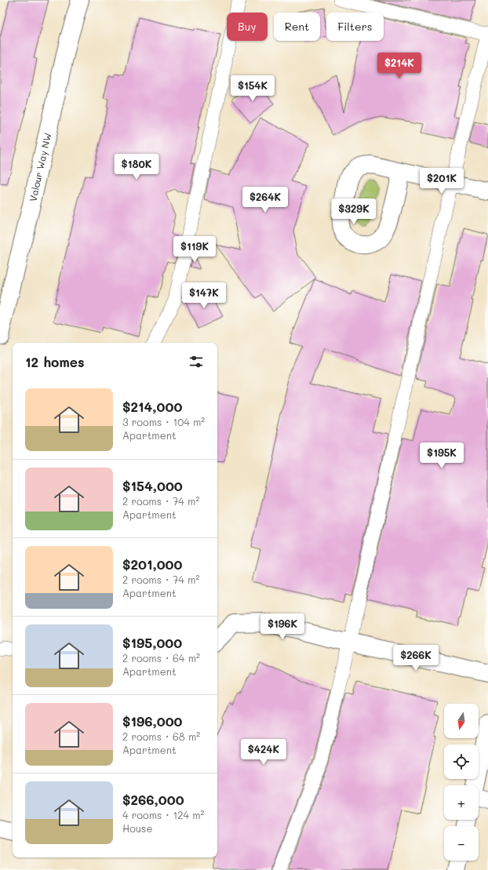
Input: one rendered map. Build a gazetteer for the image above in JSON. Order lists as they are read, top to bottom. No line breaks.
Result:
{"streets":{"street":["Valour Way NW"]},"north":"bottom","page":{"chip":["Buy","Rent","Filters"],"price":["$214K","$154K","$180K","$201K","$264K","$329K","$119K","$147K","$195K","$196K","$266K","$424K"],"heading":"12 homes","list":[{"name":"$214,000","note":"3 rooms · 104 m² · Apartment"},{"name":"$154,000","note":"2 rooms · 74 m² · Apartment"},{"name":"$201,000","note":"2 rooms · 74 m² · Apartment"},{"name":"$195,000","note":"2 rooms · 64 m² · Apartment"},{"name":"$196,000","note":"2 rooms · 68 m² · Apartment"},{"name":"$266,000","note":"4 rooms · 124 m² · House"}],"map_buttons":["+","−"]}}
